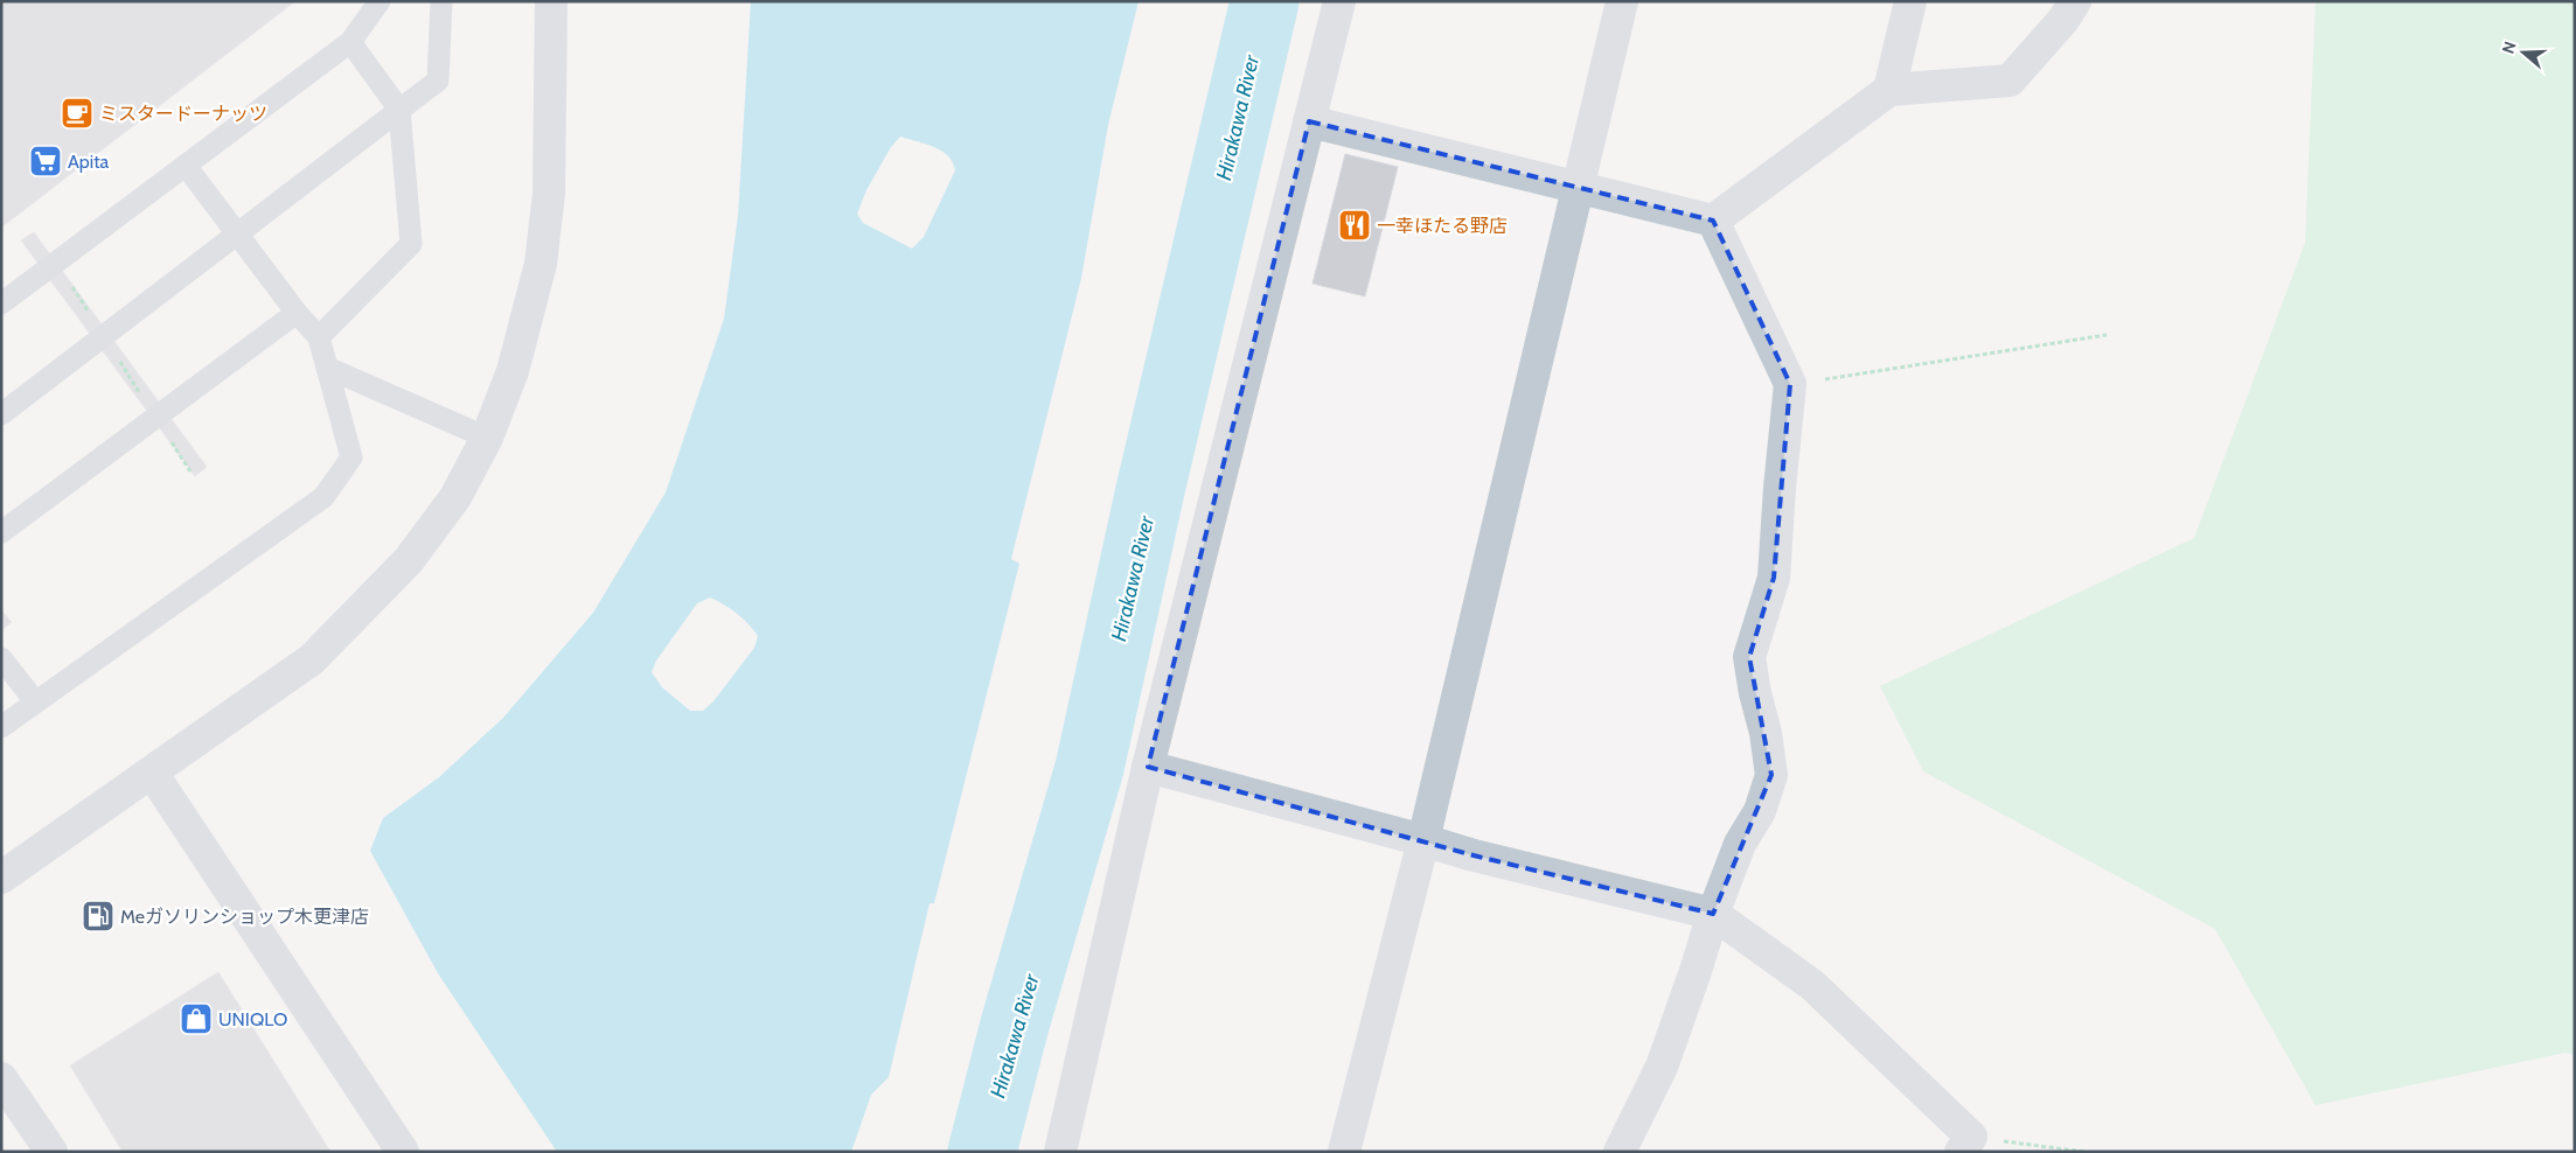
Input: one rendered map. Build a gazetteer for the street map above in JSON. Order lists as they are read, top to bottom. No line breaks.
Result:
{"water":["Hirakawa River"],"places":{"cafe":["ミスタードーナッツ"],"supermarket":["Apita"],"restaurant":["一幸ほたる野店"],"fuel station":["Meガソリンショップ木更津店"],"shop":["UNIQLO"]},"north":"left"}
